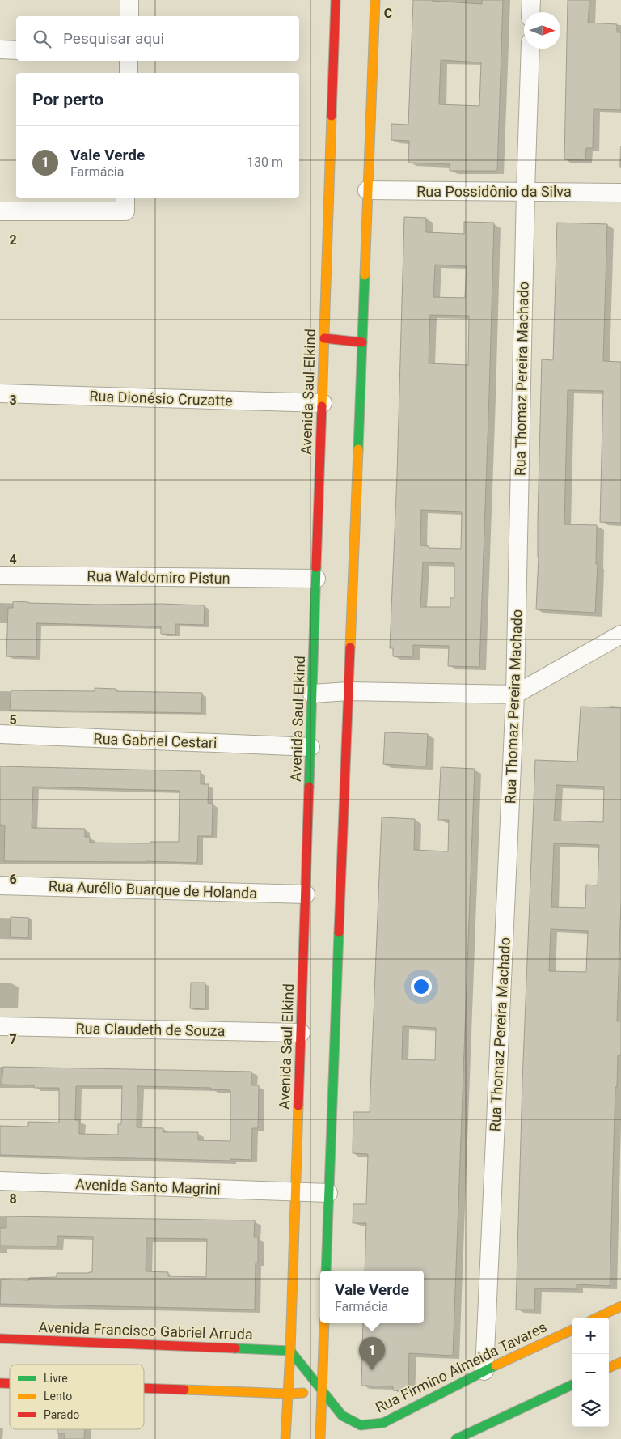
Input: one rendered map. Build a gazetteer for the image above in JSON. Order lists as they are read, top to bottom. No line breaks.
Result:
{"streets":{"main road":["Avenida Saul Elkind","Avenida Francisco Gabriel Arruda","Rua Firmino Almeida Tavares"],"street":["Rua Possidônio da Silva","Rua Thomaz Pereira Machado","Rua Dionésio Cruzatte","Rua Waldomiro Pistun","Rua Gabriel Cestari","Rua Aurélio Buarque de Holanda","Rua Claudeth de Souza","Avenida Santo Magrini"]},"crossings":[["Rua Possidônio da Silva","Rua Thomaz Pereira Machado"],["Rua Thomaz Pereira Machado","Rua Firmino Almeida Tavares"],["Avenida Saul Elkind","Rua Dionésio Cruzatte"],["Avenida Saul Elkind","Rua Waldomiro Pistun"],["Avenida Saul Elkind","Rua Gabriel Cestari"],["Avenida Saul Elkind","Rua Aurélio Buarque de Holanda"],["Avenida Saul Elkind","Rua Claudeth de Souza"],["Avenida Saul Elkind","Avenida Santo Magrini"],["Avenida Saul Elkind","Avenida Francisco Gabriel Arruda"],["Avenida Saul Elkind","Rua Firmino Almeida Tavares"],["Avenida Francisco Gabriel Arruda","Rua Firmino Almeida Tavares"]],"legend":["Livre","Lento","Parado"],"north":"right","page":{"search":"Pesquisar aqui","heading":"Por perto","list":[{"mark":"1","name":"Vale Verde","note":"Farmácia","value":"130 m"}],"popup":["Vale Verde","Farmácia"],"map_buttons":["+","−"],"pins":"1"},"grid":{"columns":["C"],"rows":["2","3","4","5","6","7","8"]}}
